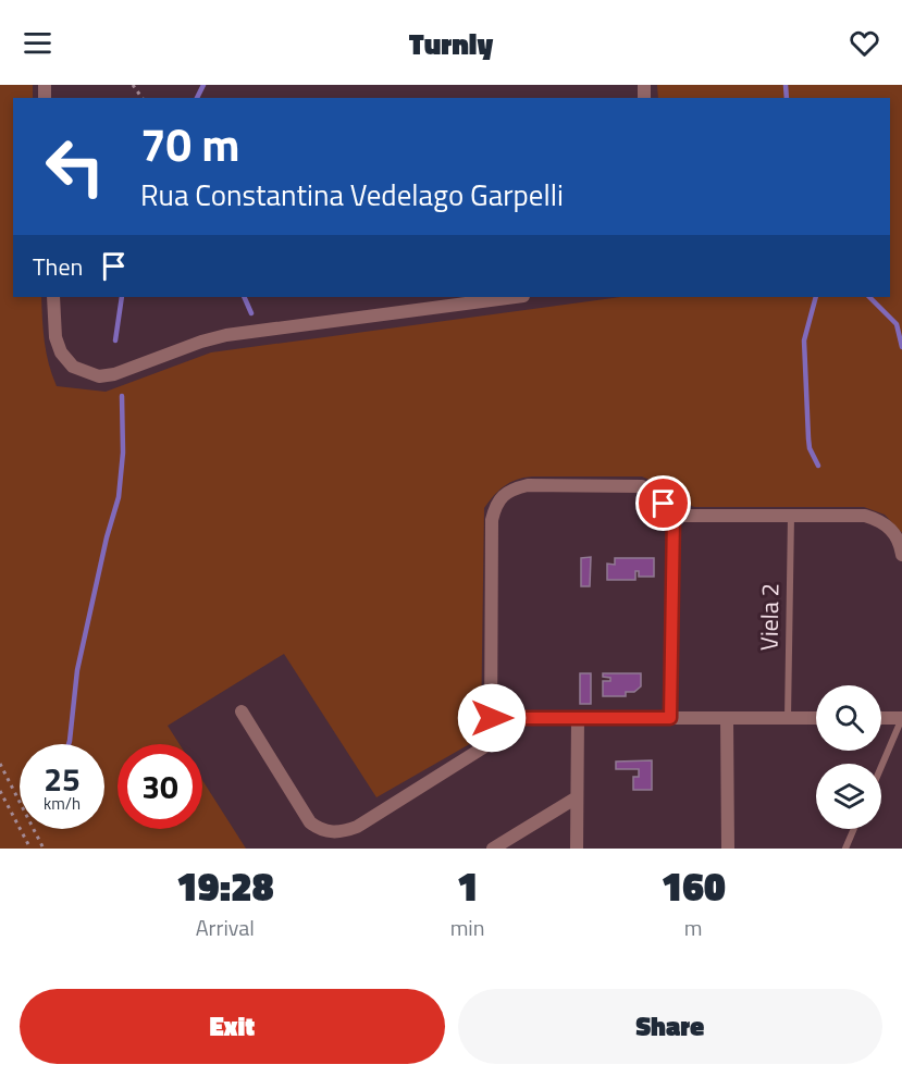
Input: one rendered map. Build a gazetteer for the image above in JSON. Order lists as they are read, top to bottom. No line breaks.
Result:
{"streets":{"lane":["Viela 2"]},"page":{"header":"Turnly","turn":["70 m","Rua Constantina Vedelago Garpelli"],"then":"Then","speed":"25 km/h","limit":"30","eta":["19:28","Arrival","1","min","160","m"],"buttons":["Exit","Share"]}}
